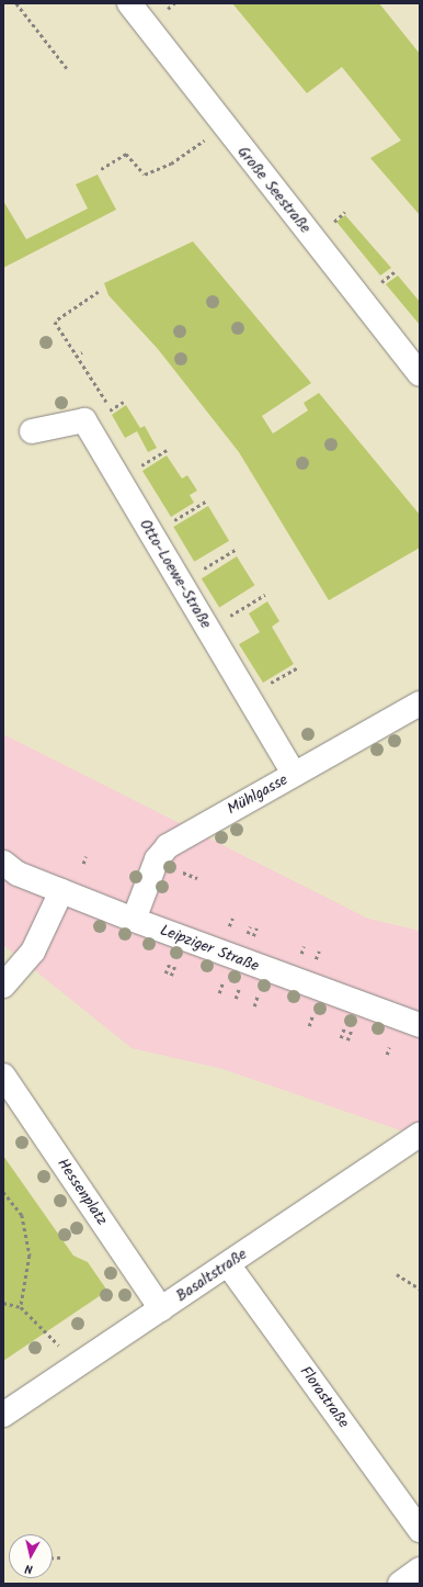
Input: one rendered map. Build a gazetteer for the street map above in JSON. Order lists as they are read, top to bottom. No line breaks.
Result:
{"streets":{"street":["Große Seestraße","Otto-Loewe-Straße","Mühlgasse","Leipziger Straße","Hessenplatz","Basaltstraße","Florastraße"]},"crossings":[["Otto-Loewe-Straße","Mühlgasse"],["Mühlgasse","Leipziger Straße"],["Hessenplatz","Basaltstraße"],["Basaltstraße","Florastraße"]],"north":"bottom"}
